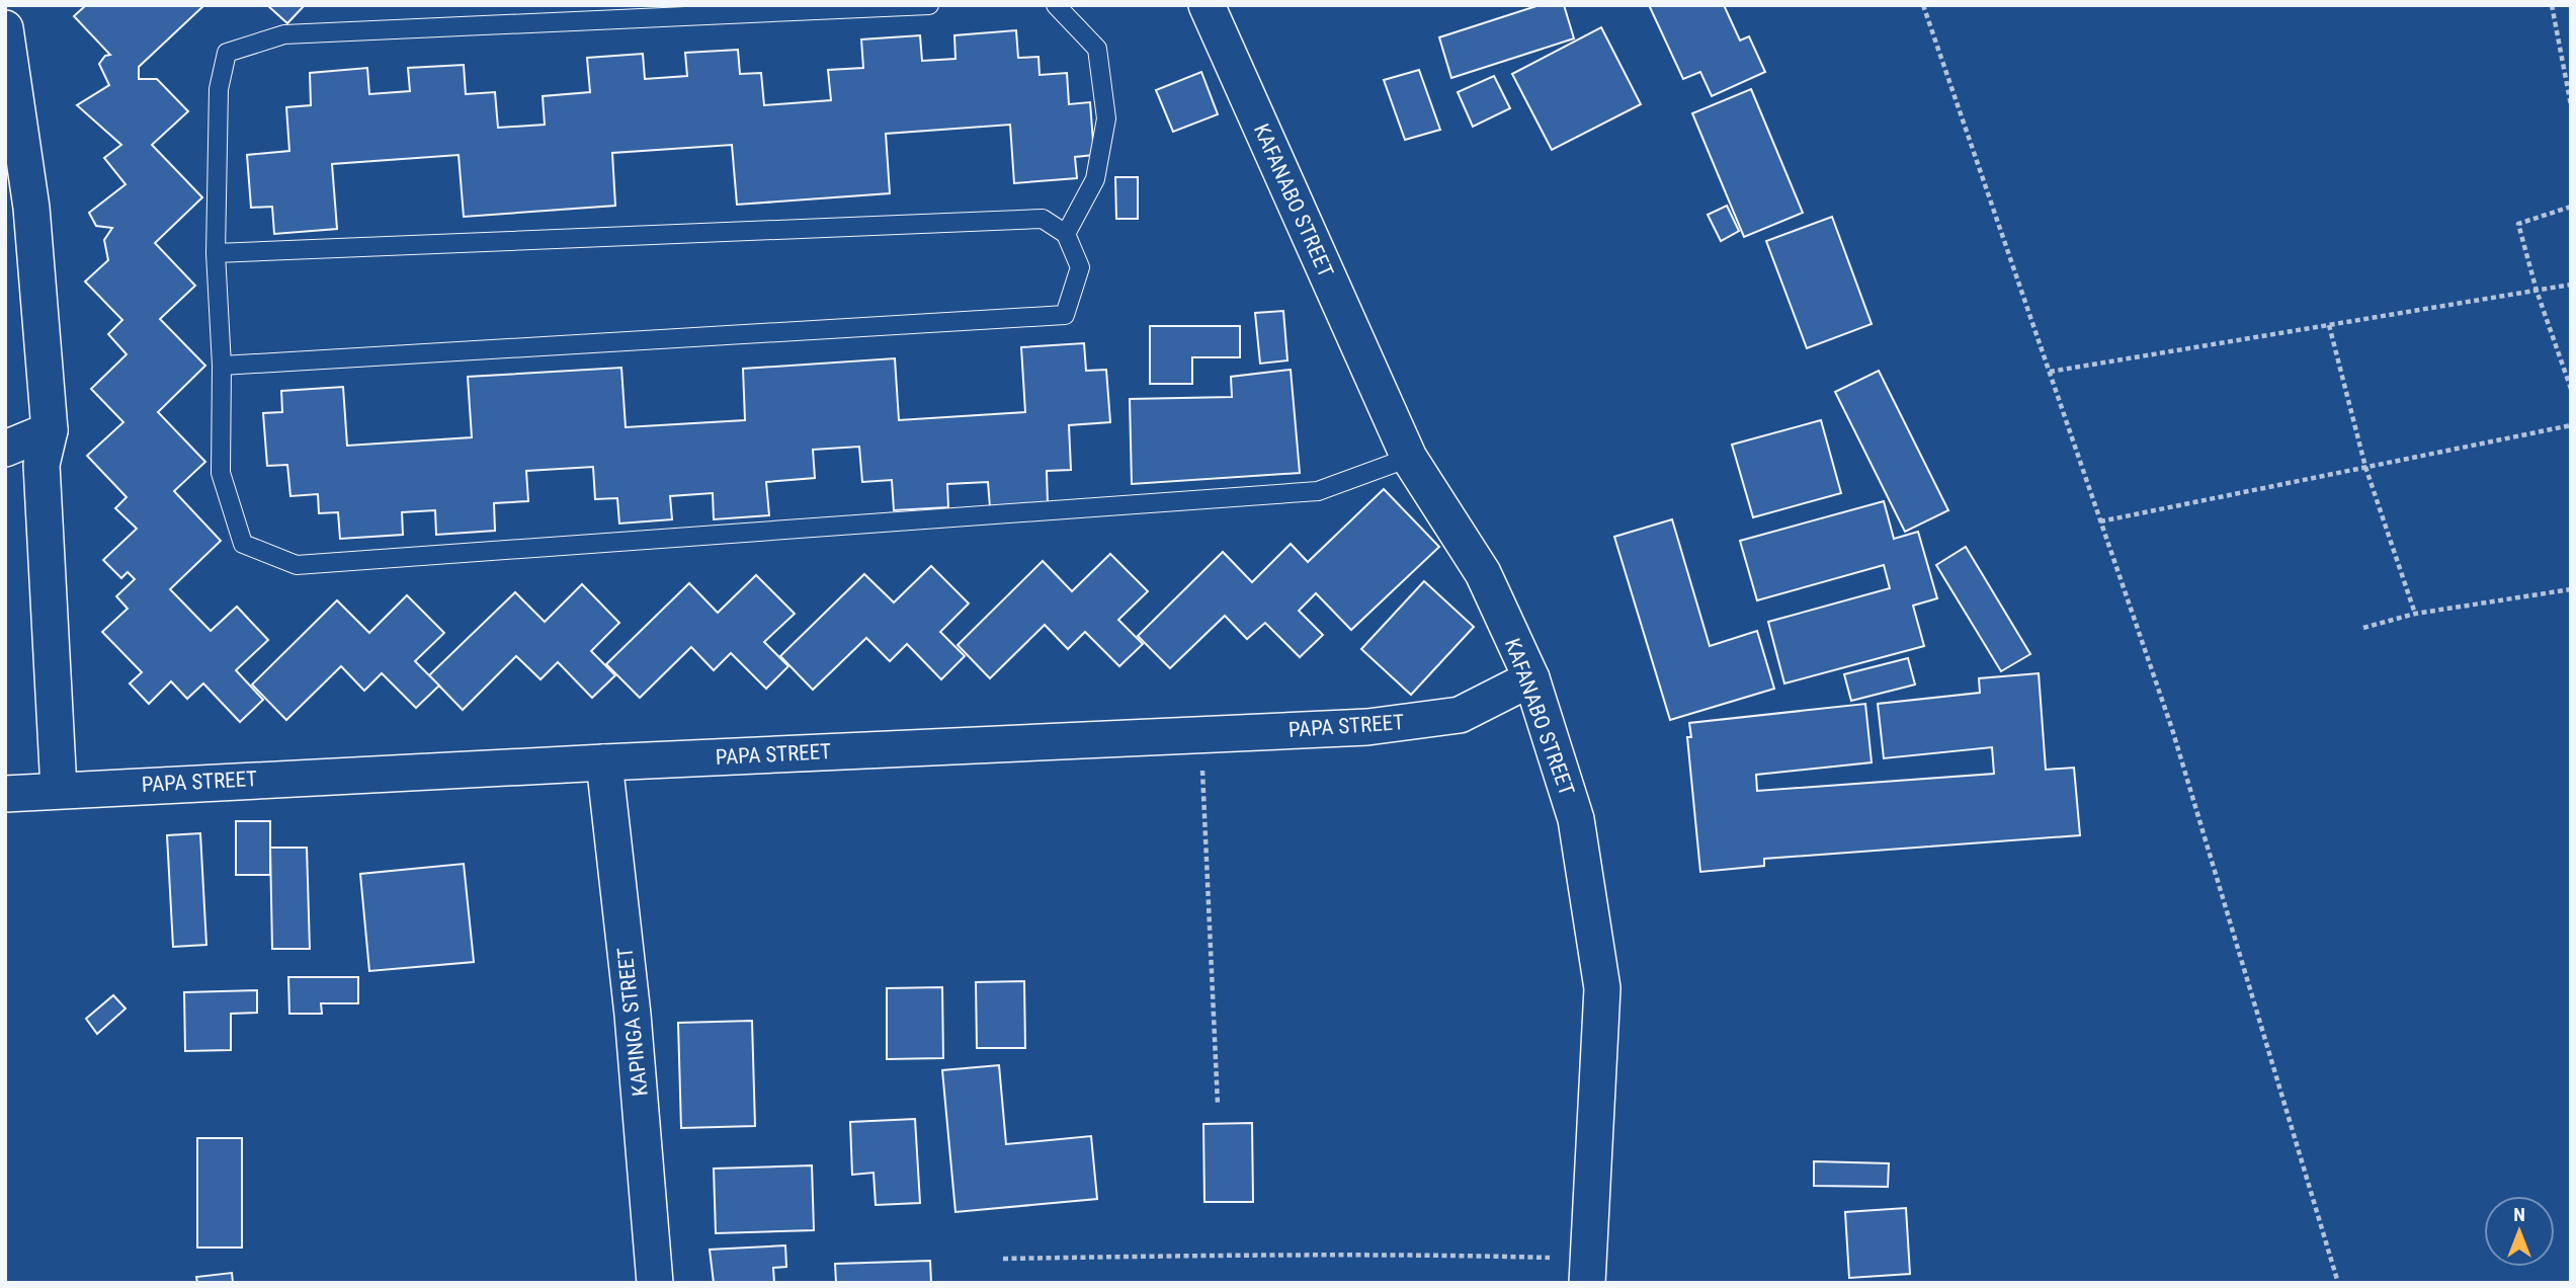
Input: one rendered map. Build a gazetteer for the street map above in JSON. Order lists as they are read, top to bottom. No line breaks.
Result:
{"streets":{"street":["KAFANABO STREET","PAPA STREET","KAPINGA STREET"]},"crossings":[["KAFANABO STREET","PAPA STREET"],["PAPA STREET","KAPINGA STREET"]],"north":"top"}
